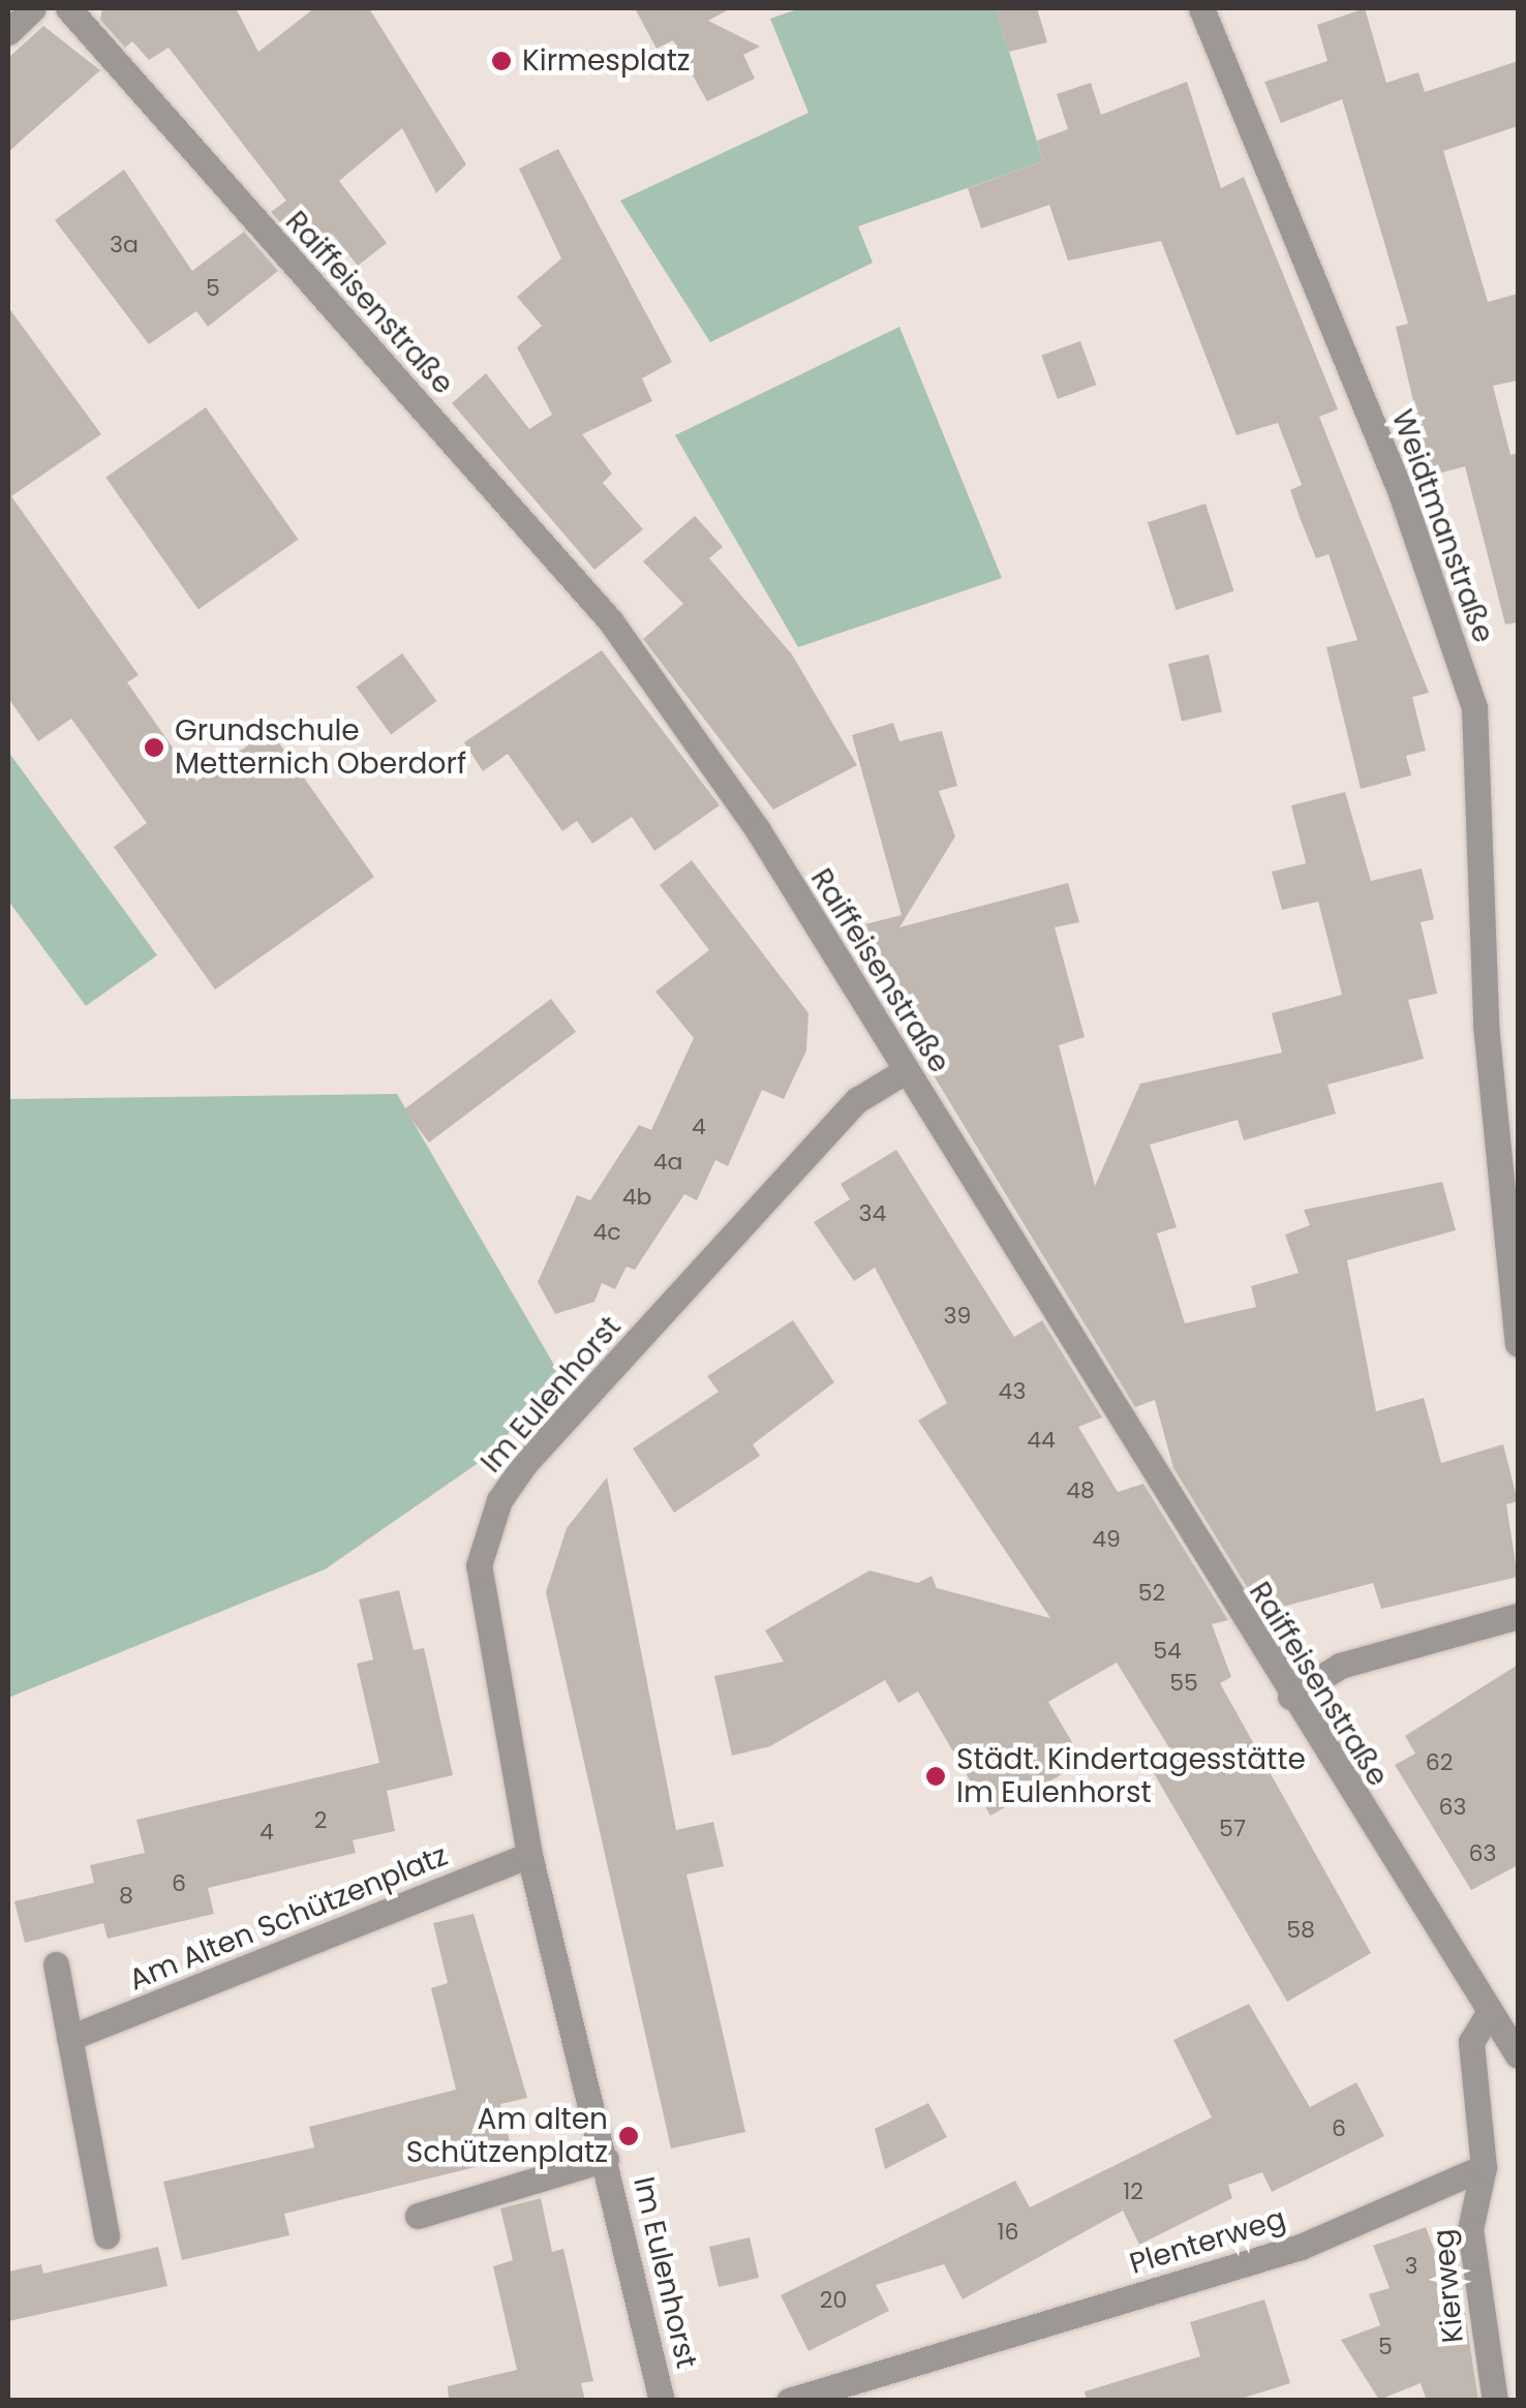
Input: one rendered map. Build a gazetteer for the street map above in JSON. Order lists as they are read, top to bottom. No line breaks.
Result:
{"streets":{"street":["Raiffeisenstraße","Weidtmanstraße","Im Eulenhorst","Am Alten Schützenplatz","Plenterweg","Kierweg"]},"crossings":[["Raiffeisenstraße","Im Eulenhorst"],["Im Eulenhorst","Am Alten Schützenplatz"],["Plenterweg","Kierweg"]],"places":["Kirmesplatz","Grundschule Metternich Oberdorf","Städt. Kindertagesstätte Im Eulenhorst","Am alten Schützenplatz"],"house_numbers":["3a","5","4","4a","4b","34","4c","39","43","44","48","49","52","54","55","62","63","2","57","4","63","6","8","58","6","12","16","3","20","5"]}
